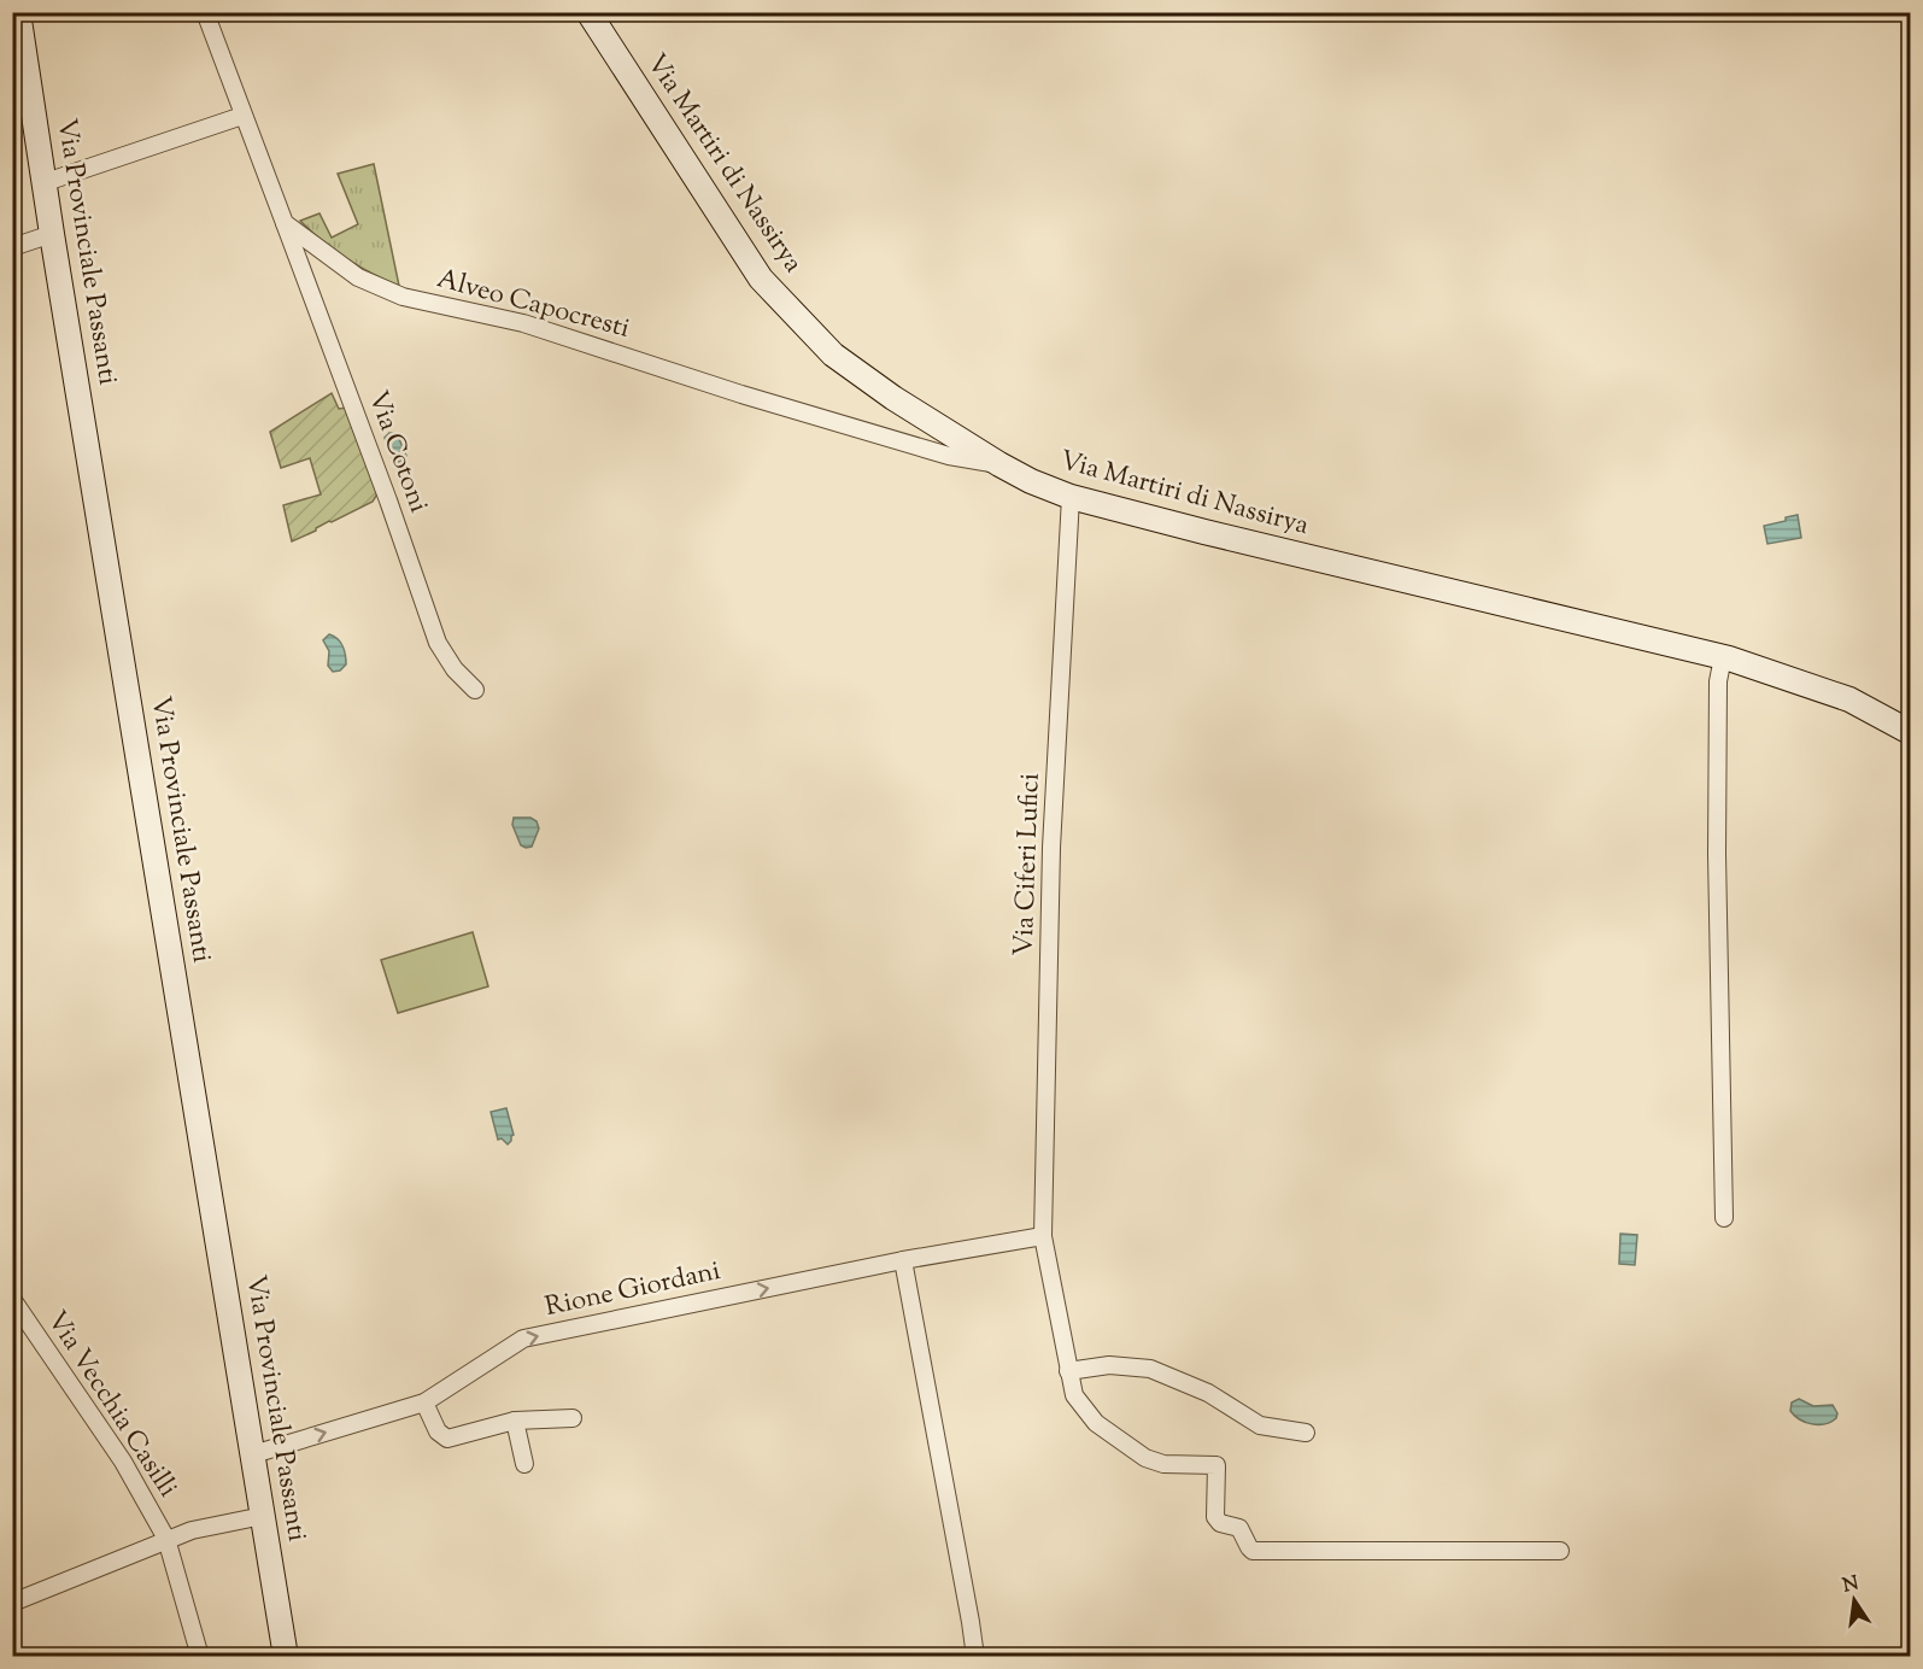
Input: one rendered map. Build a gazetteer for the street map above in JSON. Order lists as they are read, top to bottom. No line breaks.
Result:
{"streets":{"main road":["Via Martiri di Nassirya","Via Provinciale Passanti"],"street":["Alveo Capocresti","Via Cotoni","Via Ciferi Lufici","Rione Giordani","Via Vecchia Casilli"]},"crossings":[["Via Martiri di Nassirya","Alveo Capocresti"],["Via Martiri di Nassirya","Via Ciferi Lufici"],["Via Provinciale Passanti","Rione Giordani"],["Alveo Capocresti","Via Cotoni"],["Via Ciferi Lufici","Rione Giordani"]],"one_way":["Rione Giordani"],"north":"top"}
